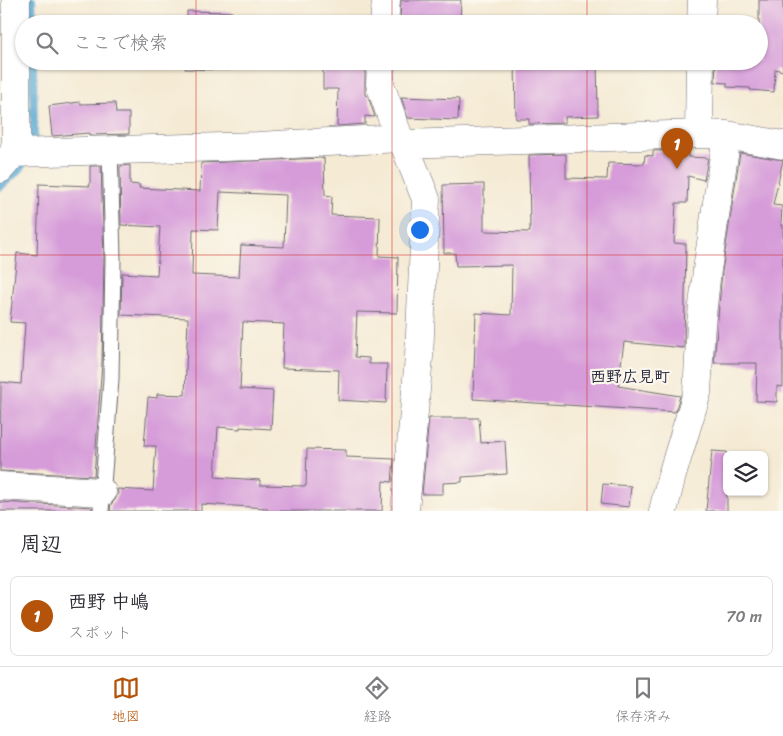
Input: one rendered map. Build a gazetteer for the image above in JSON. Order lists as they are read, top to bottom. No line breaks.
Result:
{"districts":["西野広見町"],"page":{"search":"ここで検索","pins":"1","heading":"周辺","list":[{"mark":"1","name":"西野 中嶋","note":"スポット","value":"70 m"}],"nav":["地図","経路","保存済み"]}}
